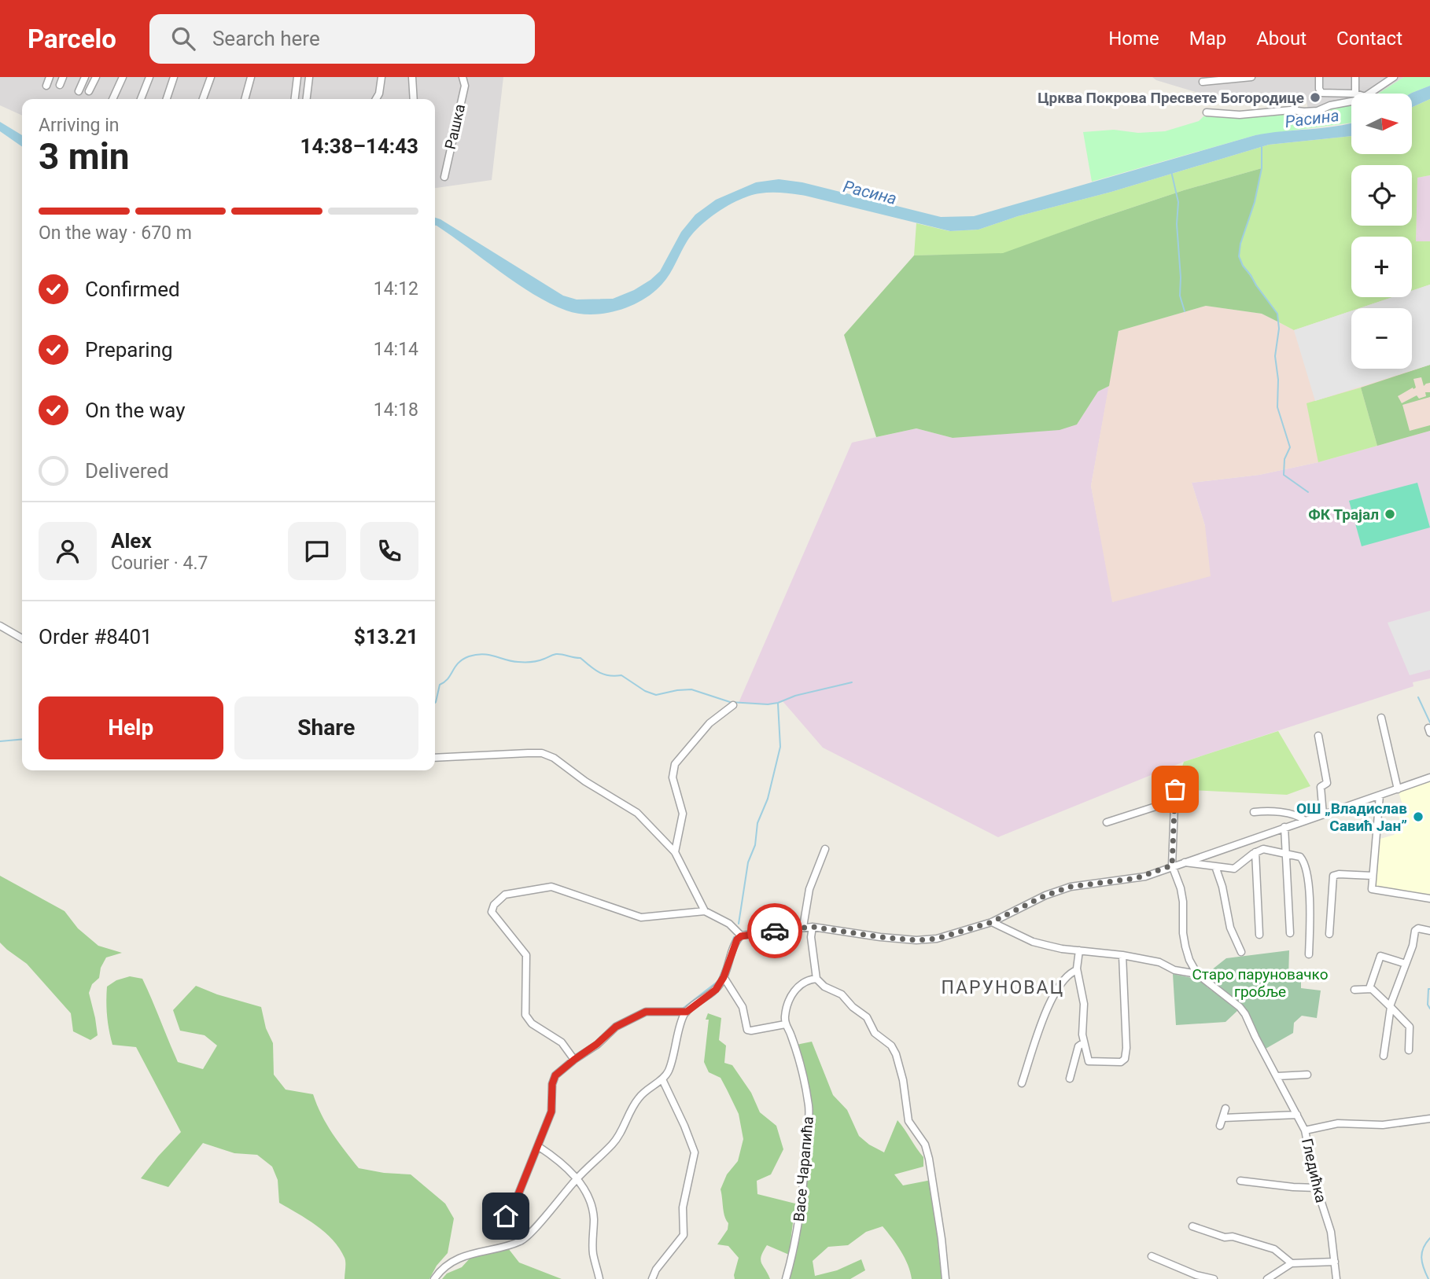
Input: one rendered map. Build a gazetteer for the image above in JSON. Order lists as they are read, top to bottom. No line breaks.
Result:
{"streets":{"street":["Рашка","Васе Чарапића","Гледићка"]},"districts":["ПАРУНОВАЦ"],"water":["Расина"],"parks":["Старо паруновачко гробље"],"places":["Црква Покрова Пресвете Богородице","ФК Трајал","ОШ „Владислав Савић Јан”"],"north":"right","page":{"header":"Parcelo","search":"Search here","nav":["Home","Map","About","Contact"],"map_buttons":["+","−"],"heading":["3 min","Arriving in","14:38–14:43"],"panel":["Alex","Courier · 4.7","Order #8401","$13.21"],"bar":"On the way · 670 m","list":[["Confirmed","14:12"],["Preparing","14:14"],["On the way","14:18"],"Delivered"],"buttons":["Help","Share"]}}
